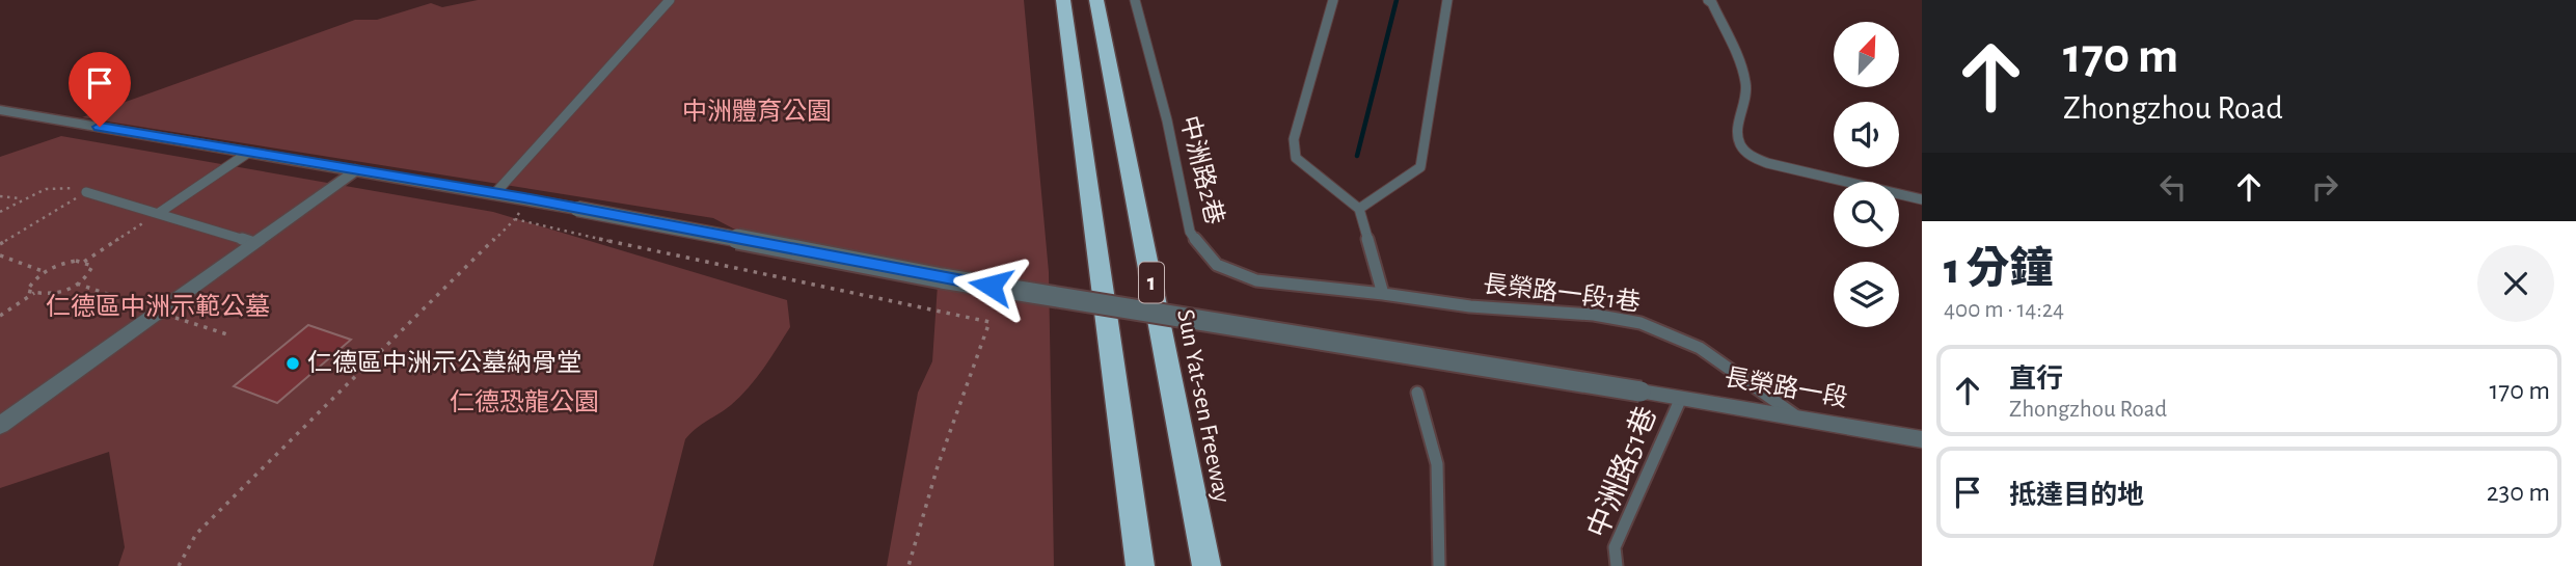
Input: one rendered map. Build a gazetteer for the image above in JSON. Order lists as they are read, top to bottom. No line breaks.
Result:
{"streets":{"highway":["1","Sun Yat-sen Freeway"],"street":["長榮路一段"],"lane":["中洲路2巷","長榮路一段1巷","中洲路51巷"]},"crossings":[["中洲路2巷","長榮路一段1巷"],["長榮路一段1巷","長榮路一段"],["長榮路一段","中洲路51巷"]],"parks":["中洲體育公園","仁德區中洲示範公墓","仁德恐龍公園"],"places":["仁德區中洲示公墓納骨堂"],"north":"top right","page":{"turn":["170 m","Zhongzhou Road"],"heading":["1 分鐘","400 m · 14:24"],"list":[{"name":"直行","note":"Zhongzhou Road","value":"170 m"},{"name":"抵達目的地","value":"230 m"}]}}
